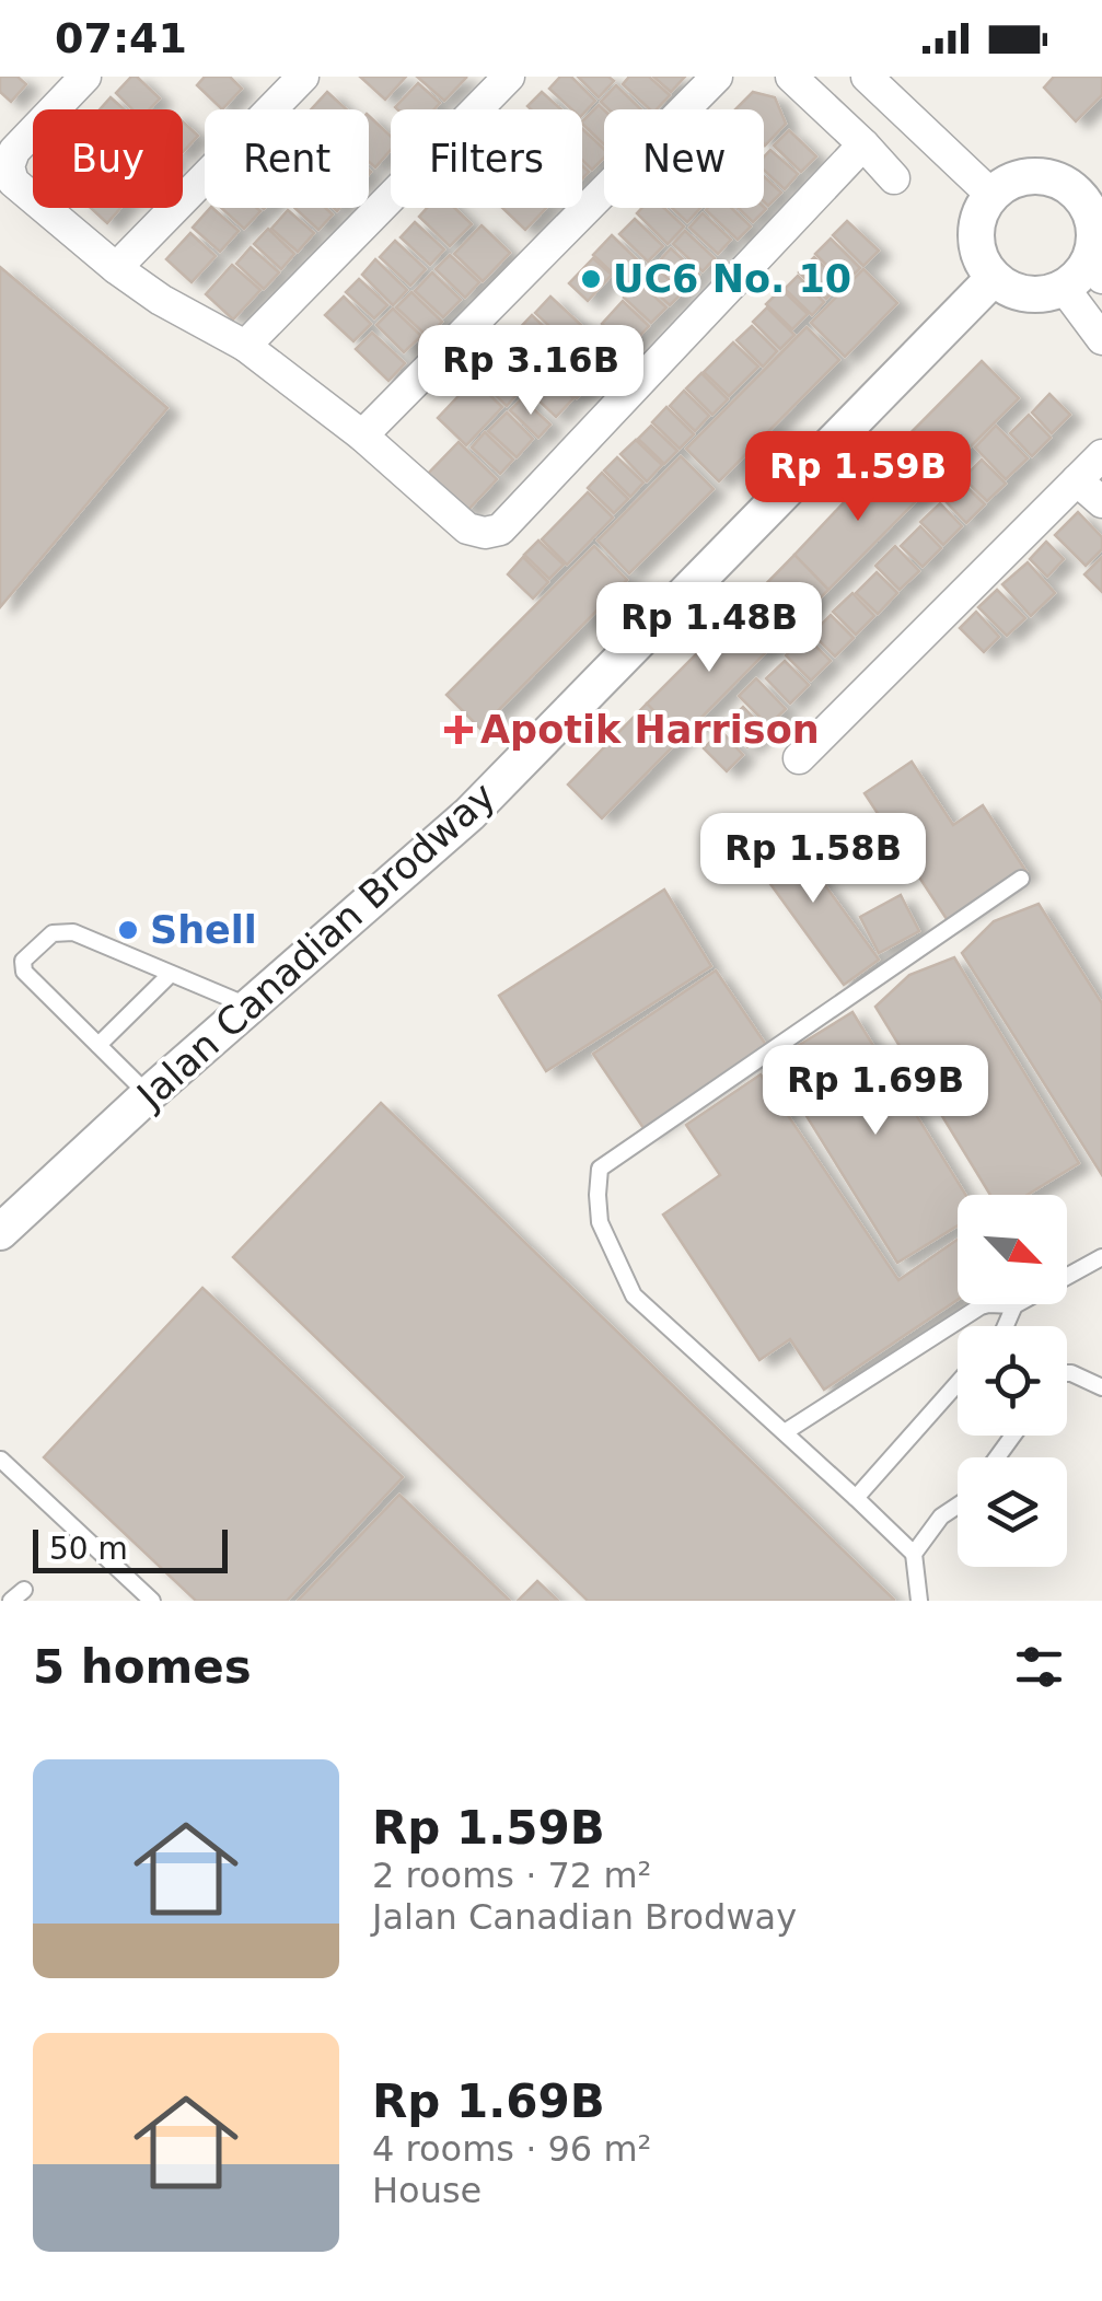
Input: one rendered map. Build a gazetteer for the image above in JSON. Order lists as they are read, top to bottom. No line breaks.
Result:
{"streets":{"street":["Jalan Canadian Brodway"]},"places":{"other":["UC6 No. 10","Shell"],"health":["Apotik Harrison"]},"scale_bar":"50 m","north":"bottom right","page":{"status":"07:41","chip":["Buy","Rent","Filters","New"],"price":["Rp 3.16B","Rp 1.59B","Rp 1.48B","Rp 1.58B","Rp 1.69B"],"scale":"50 m","heading":"5 homes","list":[{"name":"Rp 1.59B","note":"2 rooms · 72 m² · Jalan Canadian Brodway"},{"name":"Rp 1.69B","note":"4 rooms · 96 m² · House"}]}}
